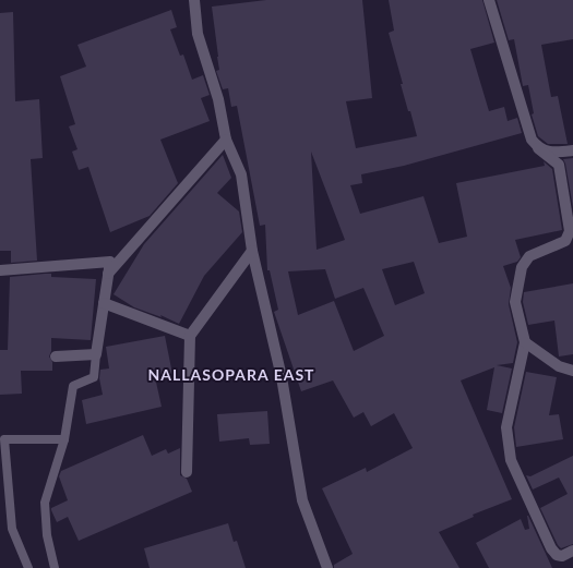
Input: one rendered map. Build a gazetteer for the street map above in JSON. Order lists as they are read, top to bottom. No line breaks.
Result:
{"districts":["NALLASOPARA EAST"]}
